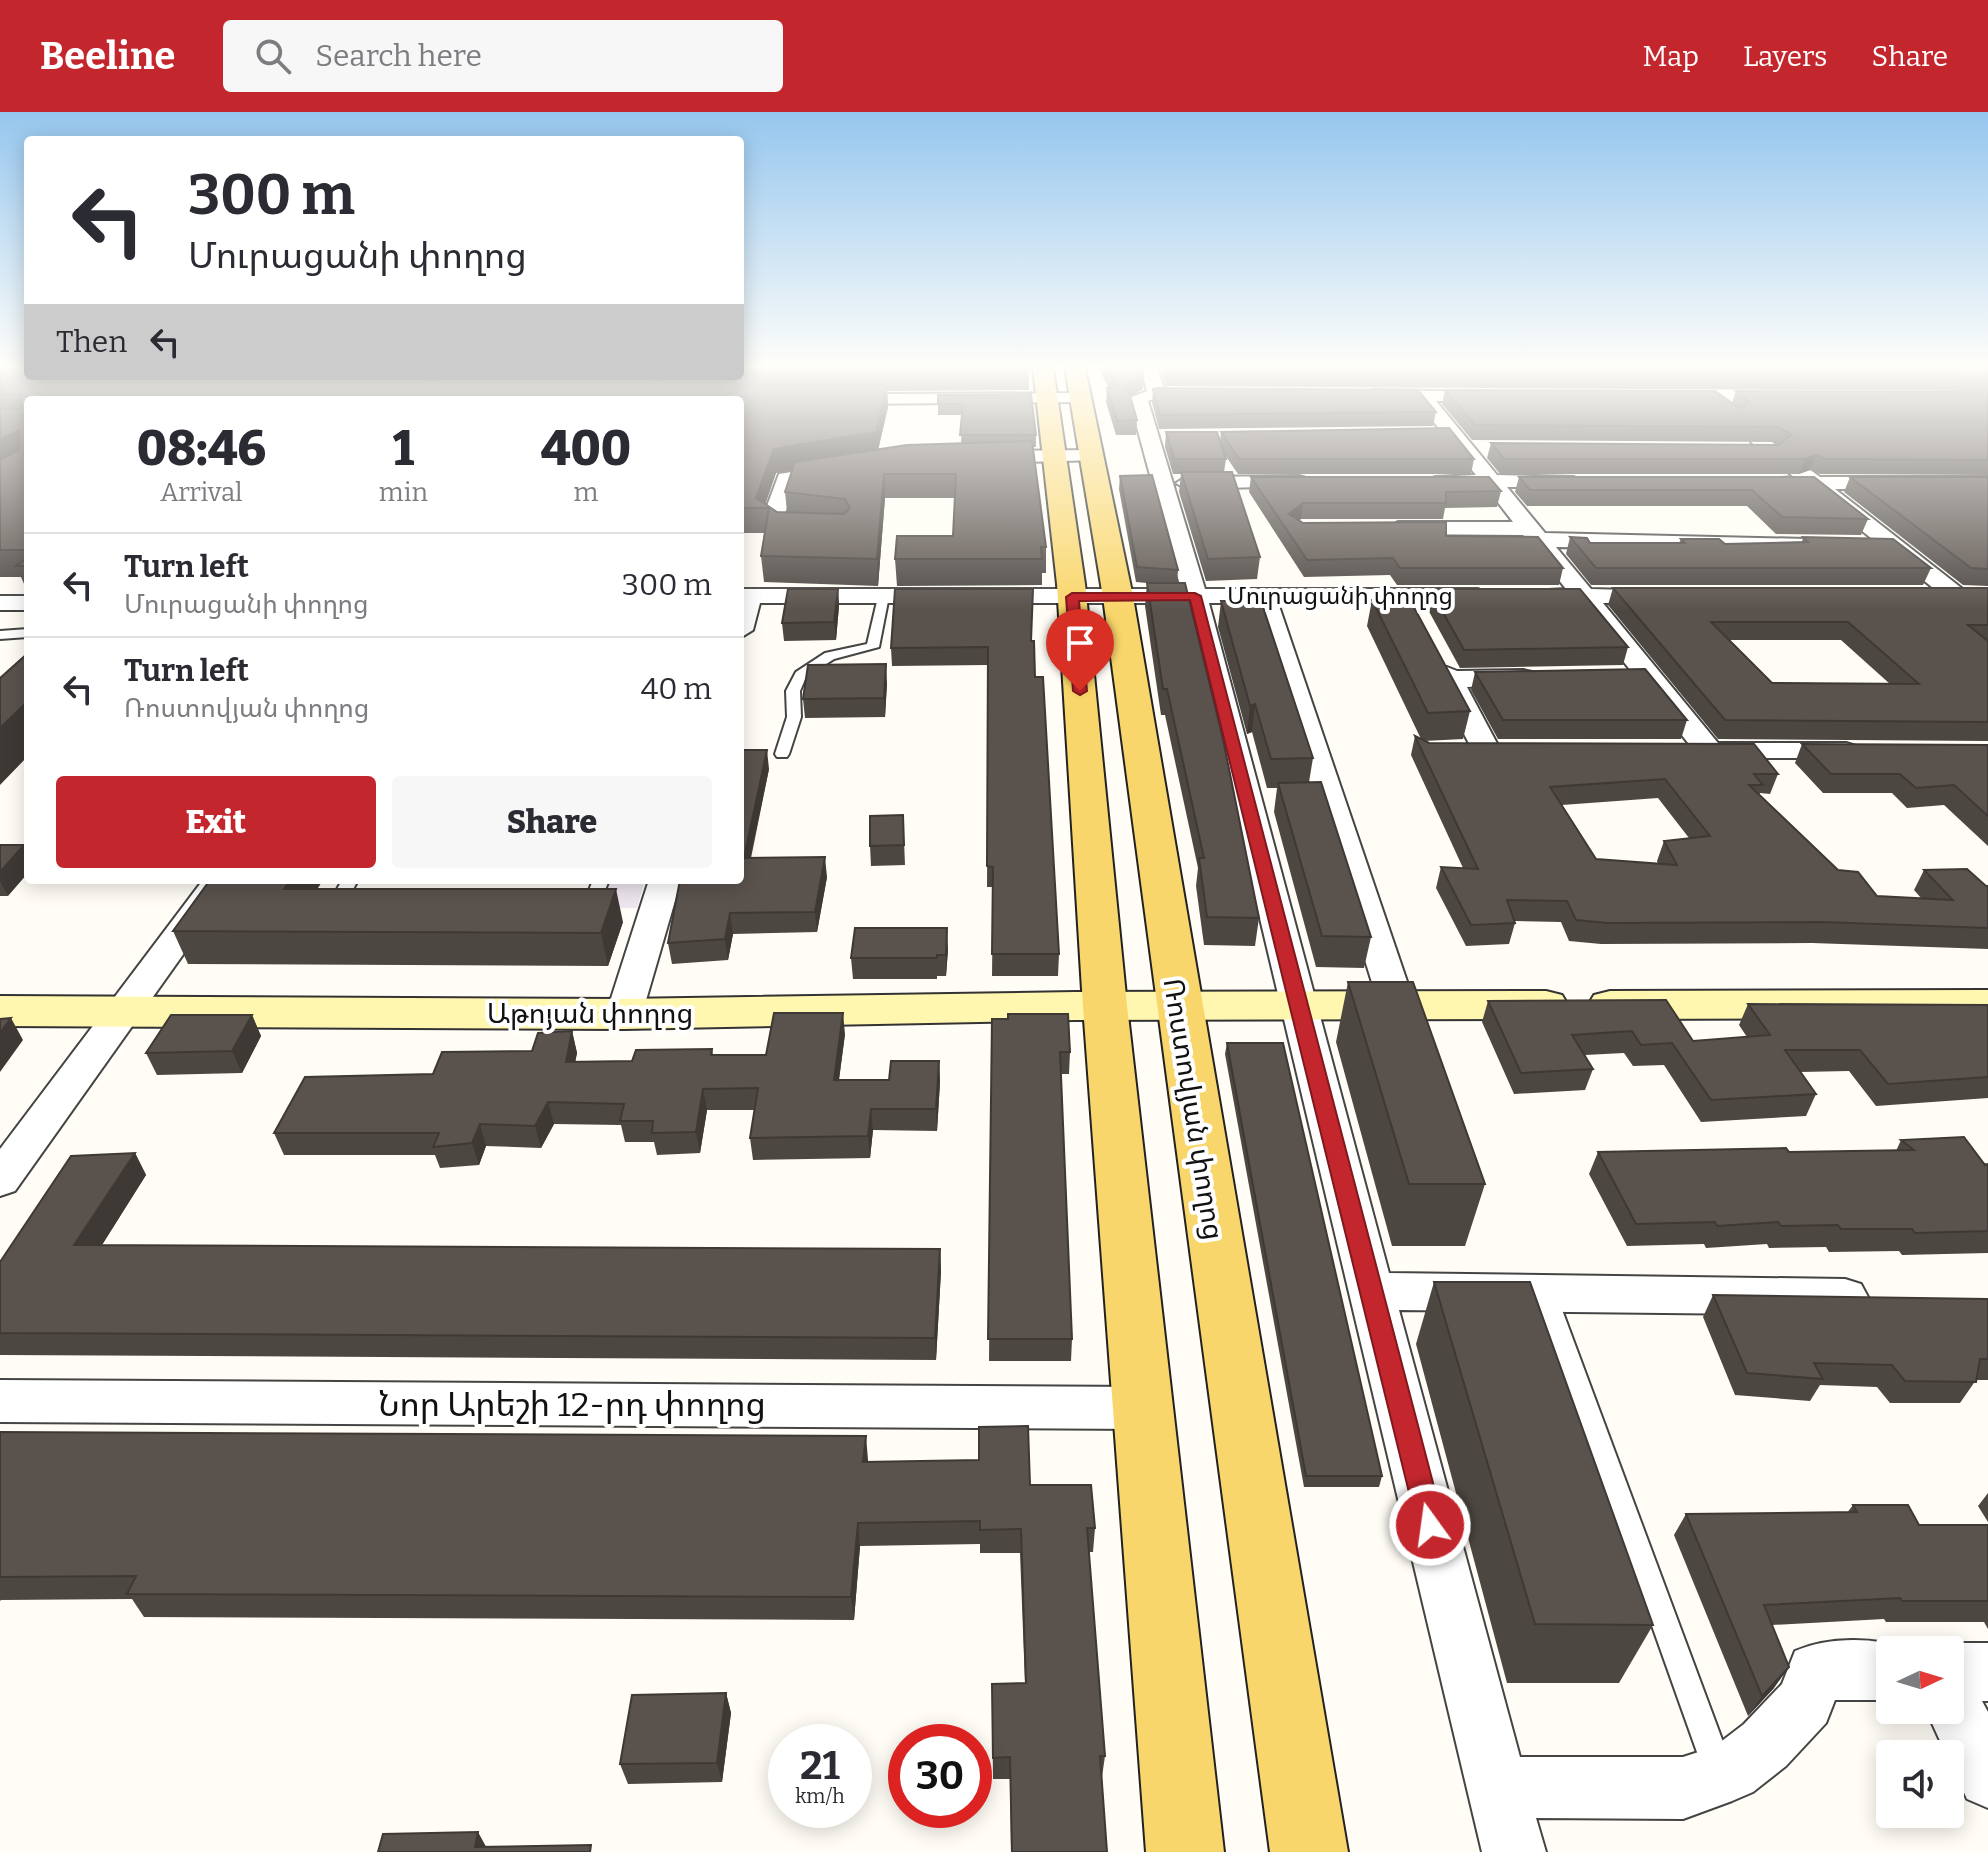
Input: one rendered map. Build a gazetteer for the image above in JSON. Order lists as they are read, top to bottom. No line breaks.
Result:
{"streets":{"main road":["Աթոյան փողոց","Ռոստովյան փողոց"],"street":["Մուրացանի փողոց","Նոր Արեշի 12-րդ փողոց"]},"crossings":[["Մուրացանի փողոց","Ռոստովյան փողոց"],["Աթոյան փողոց","Ռոստովյան փողոց"],["Ռոստովյան փողոց","Նոր Արեշի 12-րդ փողոց"]],"north":"right","page":{"header":"Beeline","search":"Search here","nav":["Map","Layers","Share"],"turn":["300 m","Մուրացանի փողոց"],"then":"Then","eta":["08:46","Arrival","1","min","400","m"],"list":[{"name":"Turn left","note":"Մուրացանի փողոց","value":"300 m"},{"name":"Turn left","note":"Ռոստովյան փողոց","value":"40 m"}],"buttons":["Exit","Share"],"speed":"21 km/h","limit":"30"}}
